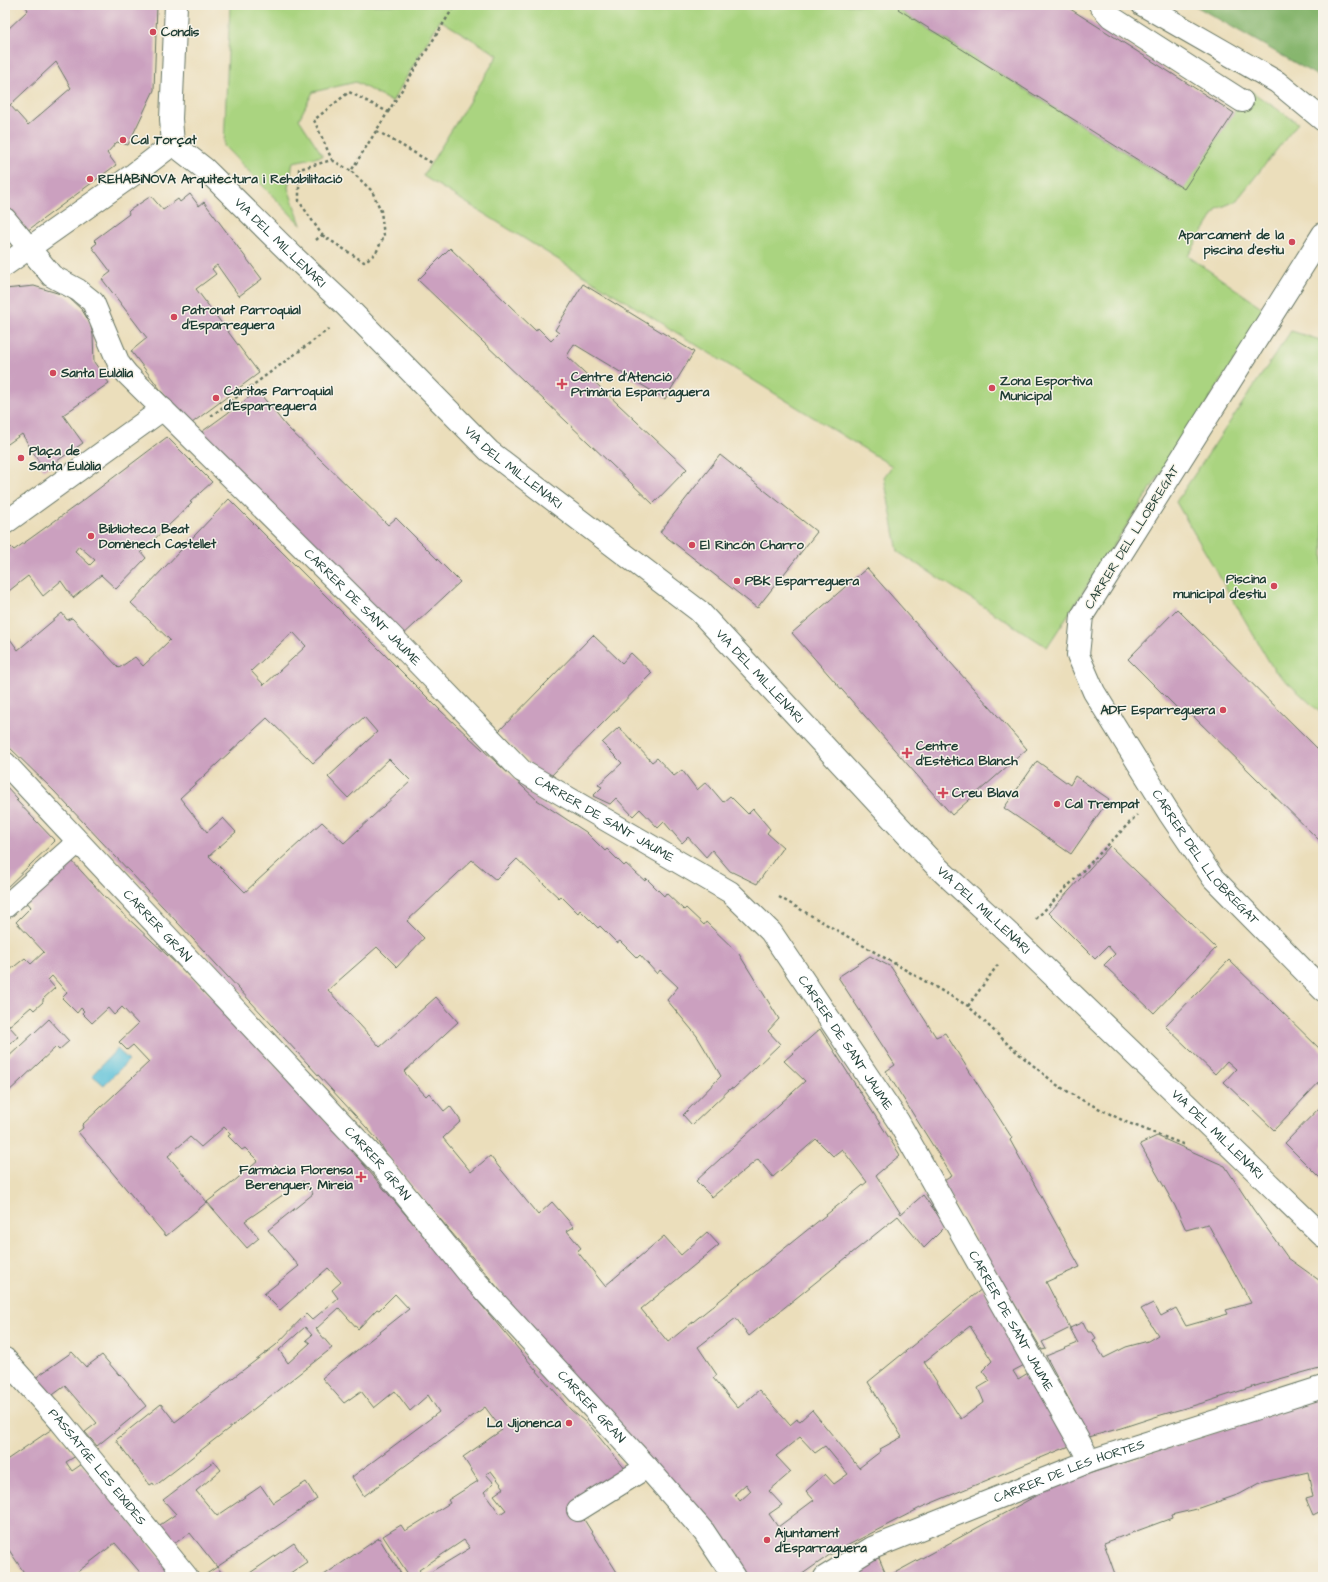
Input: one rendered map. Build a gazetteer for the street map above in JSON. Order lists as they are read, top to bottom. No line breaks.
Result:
{"streets":{"street":["VIA DEL MIL·LENARI","CARRER DEL LLOBREGAT","CARRER DE SANT JAUME","CARRER GRAN","PASSATGE LES EIXIDES","CARRER DE LES HORTES"]},"crossings":[["CARRER DE SANT JAUME","CARRER DE LES HORTES"]],"places":{"other":["Condis","Cal Torçat","REHABiNOVA Arquitectura i Rehabilitació","Aparcament de la piscina d'estiu","Patronat Parroquial d'Esparreguera","Santa Eulàlia","Zona Esportiva Municipal","Càritas Parroquial d'Esparreguera","Plaça de Santa Eulàlia","Biblioteca Beat Domènech Castellet","El Rincón Charro","PBK Esparreguera","Piscina municipal d'estiu","ADF Esparreguera","Cal Trempat","La Jijonenca","Ajuntament d'Esparraguera"],"health":["Centre d'Atenció Primària Esparraguera","Centre d'Estètica Blanch","Creu Blava","Farmàcia Florensa Berenguer, Mireia"]}}
